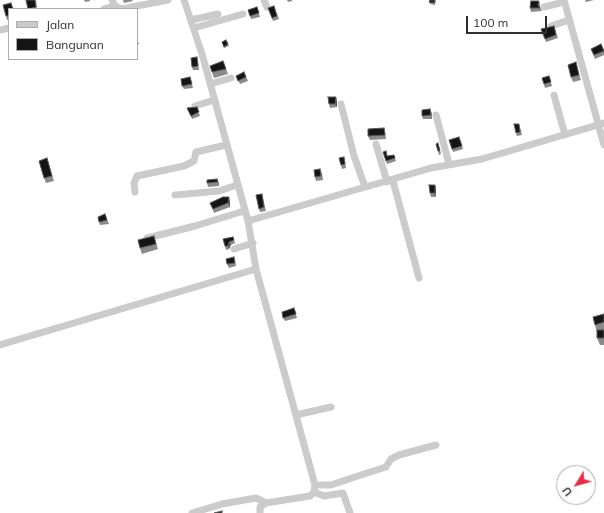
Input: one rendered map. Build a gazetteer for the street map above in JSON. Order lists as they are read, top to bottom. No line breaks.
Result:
{"legend":["Jalan","Bangunan"],"scale_bar":"100 m","north":"bottom left"}
